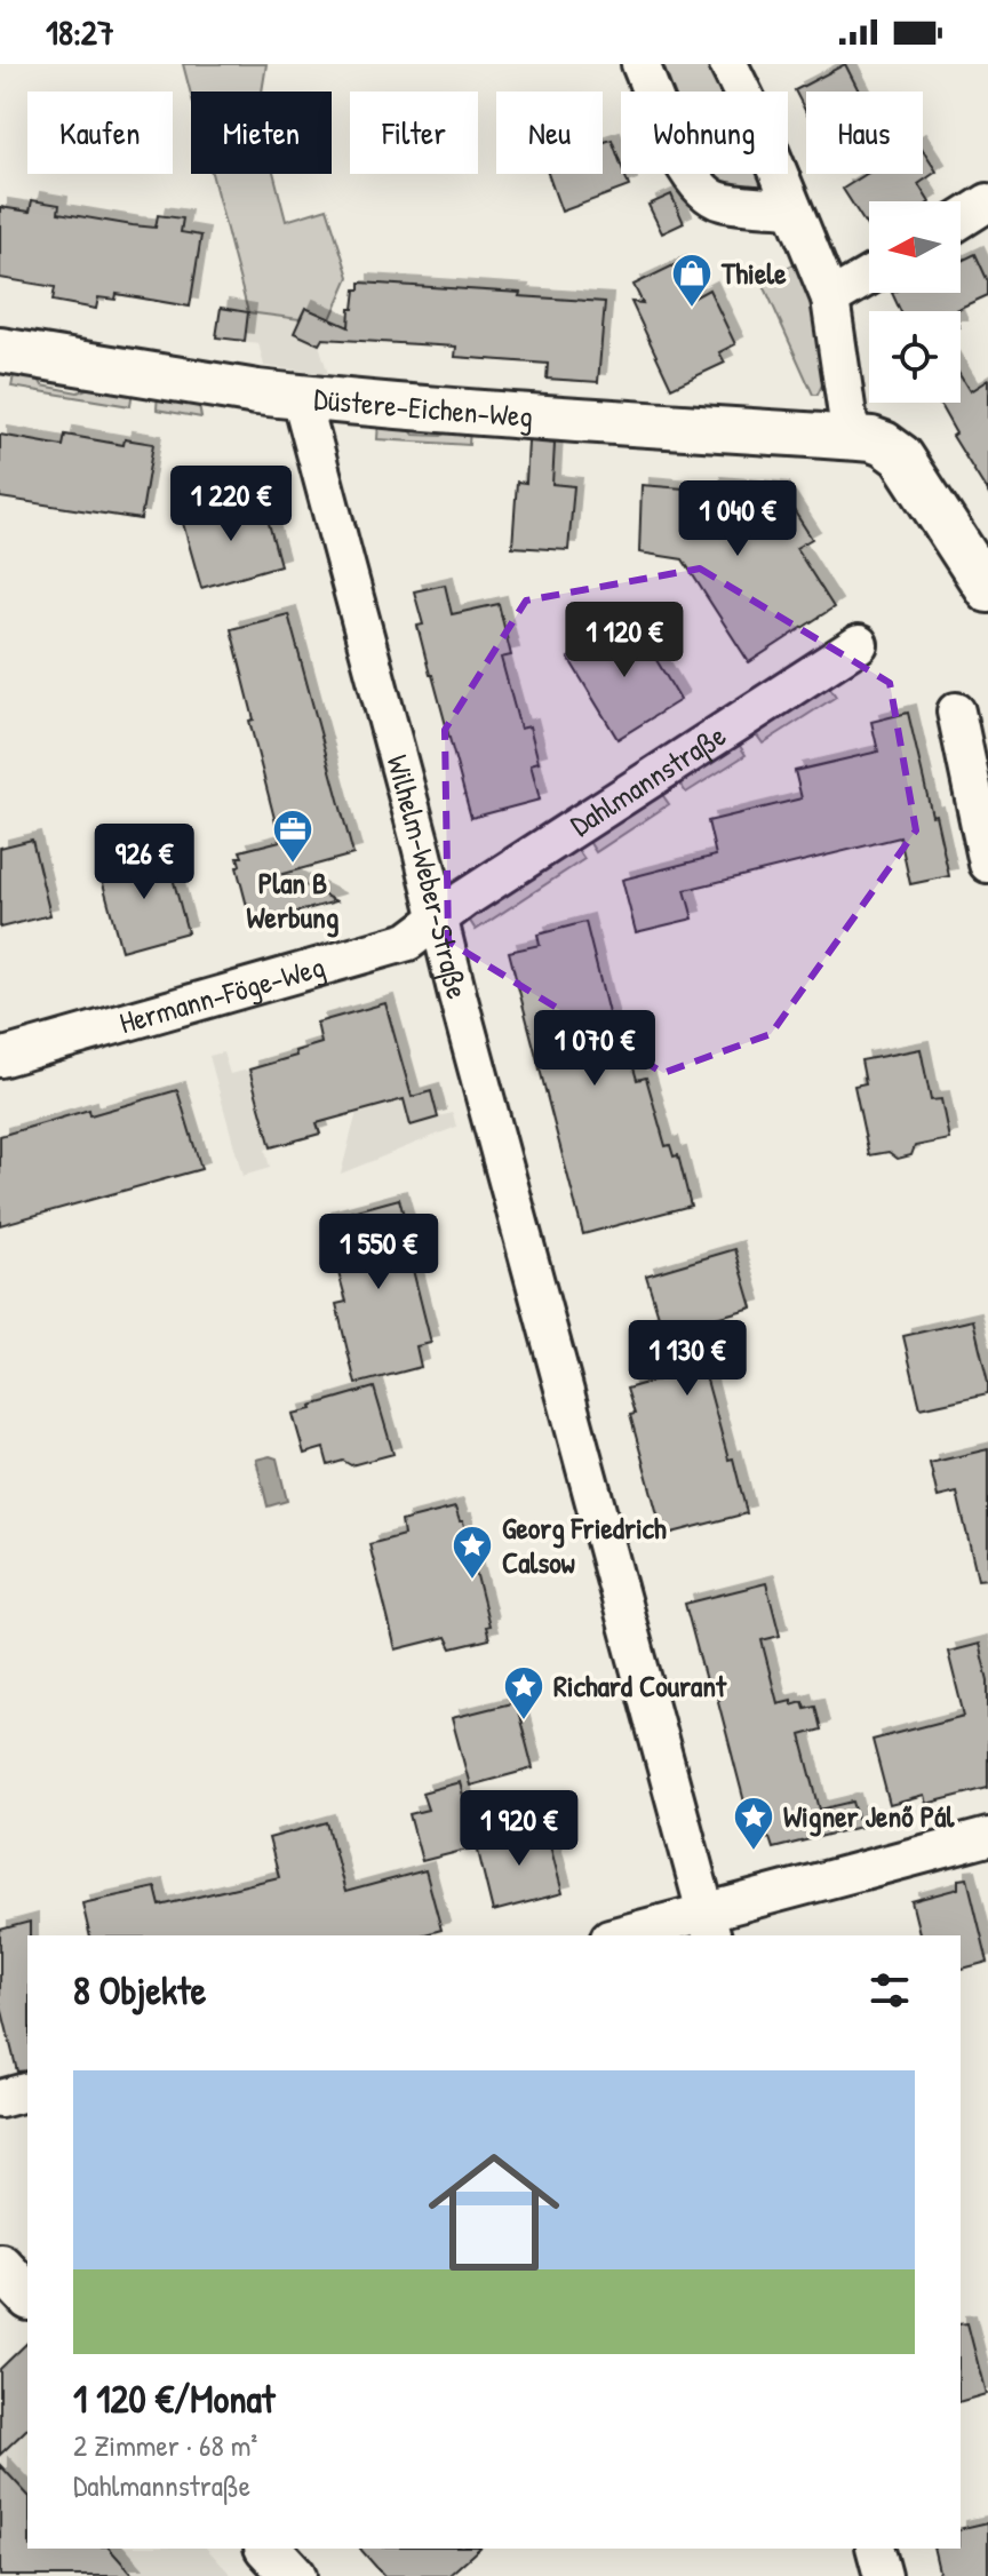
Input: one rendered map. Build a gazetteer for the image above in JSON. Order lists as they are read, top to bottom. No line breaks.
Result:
{"streets":{"street":["Düstere-Eichen-Weg","Dahlmannstraße","Wilhelm-Weber-Straße","Hermann-Föge-Weg"]},"crossings":[["Düstere-Eichen-Weg","Wilhelm-Weber-Straße"],["Dahlmannstraße","Wilhelm-Weber-Straße"],["Dahlmannstraße","Hermann-Föge-Weg"],["Wilhelm-Weber-Straße","Hermann-Föge-Weg"]],"places":{"shop":["Thiele"],"office":["Plan B Werbung"],"place":["Georg Friedrich Calsow","Richard Courant","Wigner Jenő Pál"]},"north":"left","page":{"status":"18:27","chip":["Kaufen","Mieten","Filter","Neu","Wohnung","Haus"],"price":["1 220 €","1 040 €","1 120 €","926 €","1 070 €","1 550 €","1 130 €","1 920 €"],"heading":"8 Objekte","list":[{"name":"1 120 €/Monat","note":"2 Zimmer · 68 m² · Dahlmannstraße"}]}}
